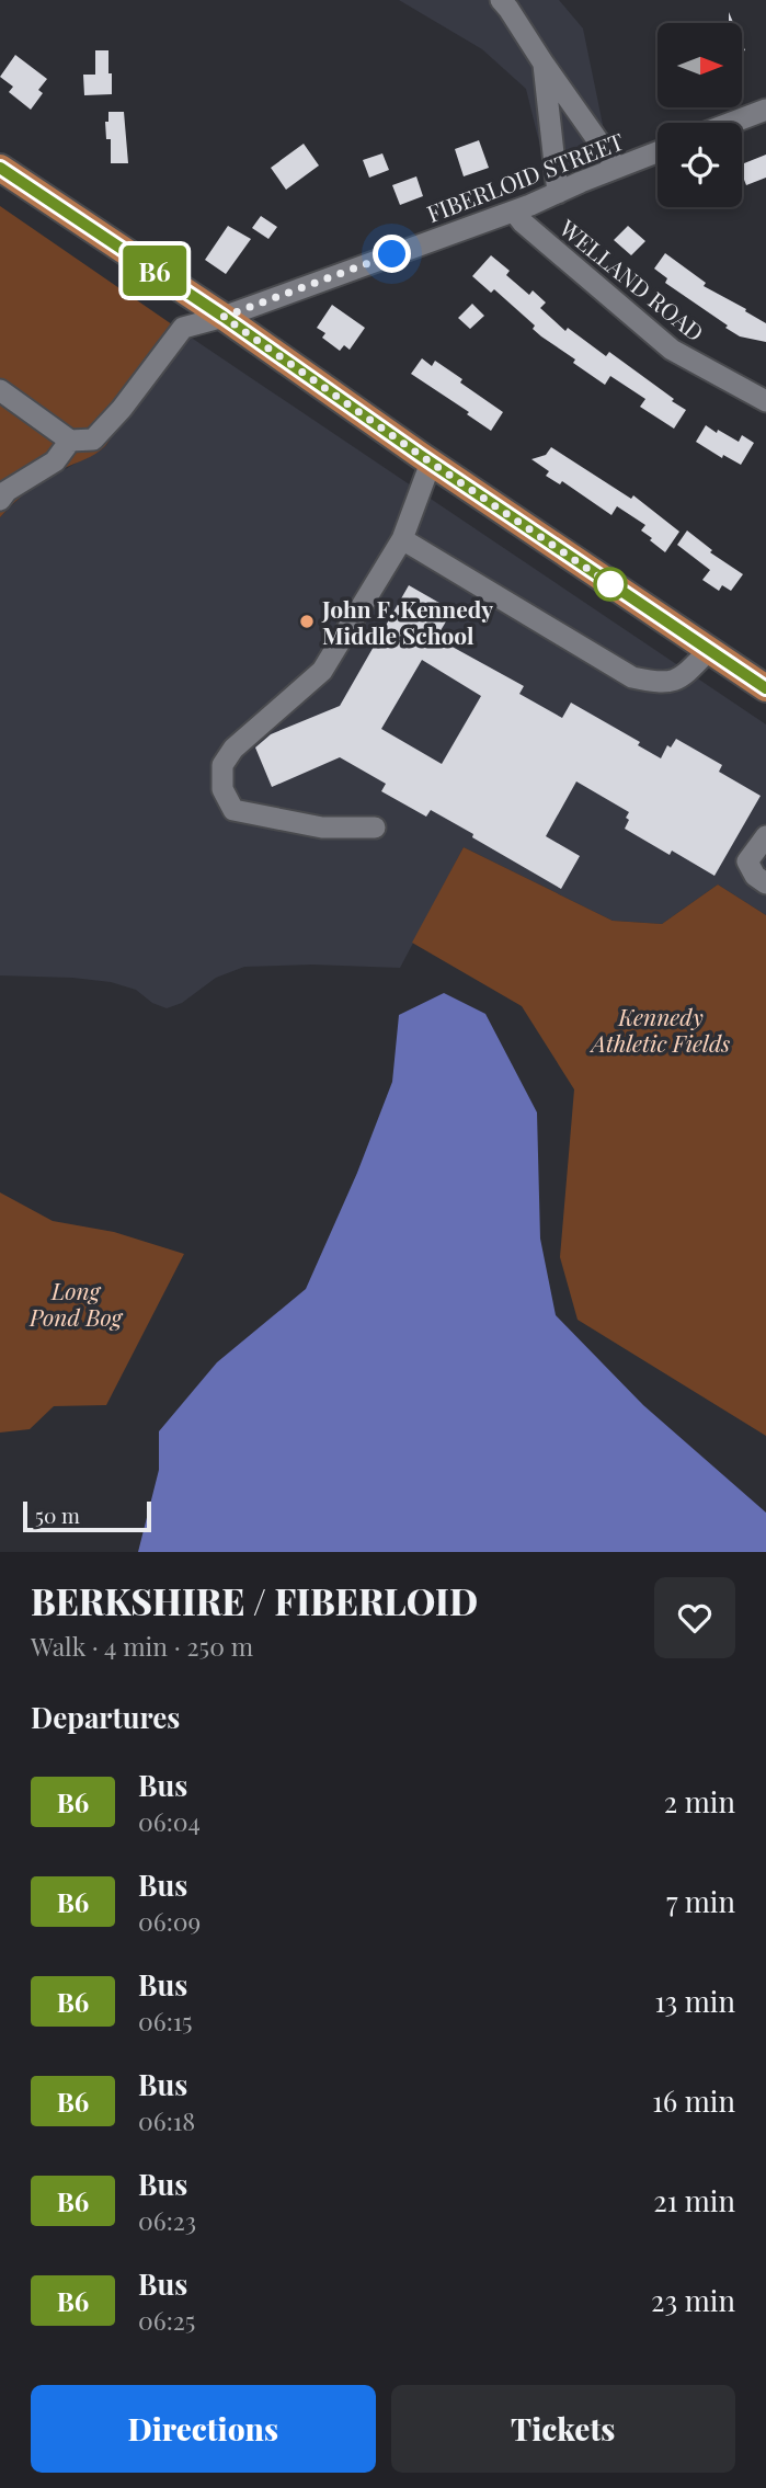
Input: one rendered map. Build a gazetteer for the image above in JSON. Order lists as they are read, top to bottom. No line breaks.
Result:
{"streets":{"street":["FIBERLOID STREET","WELLAND ROAD"]},"crossings":[["FIBERLOID STREET","WELLAND ROAD"]],"parks":["Kennedy Athletic Fields","Long Pond Bog"],"places":["John F. Kennedy Middle School"],"lines":["bus line B6"],"scale_bar":"50 m","north":"right","page":{"on_map":"B6","scale":"50 m","heading":[["BERKSHIRE / FIBERLOID","Walk · 4 min · 250 m"],"Departures"],"list":[{"mark":"B6","name":"Bus","note":"06:04","value":"2 min"},{"mark":"B6","name":"Bus","note":"06:09","value":"7 min"},{"mark":"B6","name":"Bus","note":"06:15","value":"13 min"},{"mark":"B6","name":"Bus","note":"06:18","value":"16 min"},{"mark":"B6","name":"Bus","note":"06:23","value":"21 min"},{"mark":"B6","name":"Bus","note":"06:25","value":"23 min"}],"buttons":["Directions","Tickets"]}}
